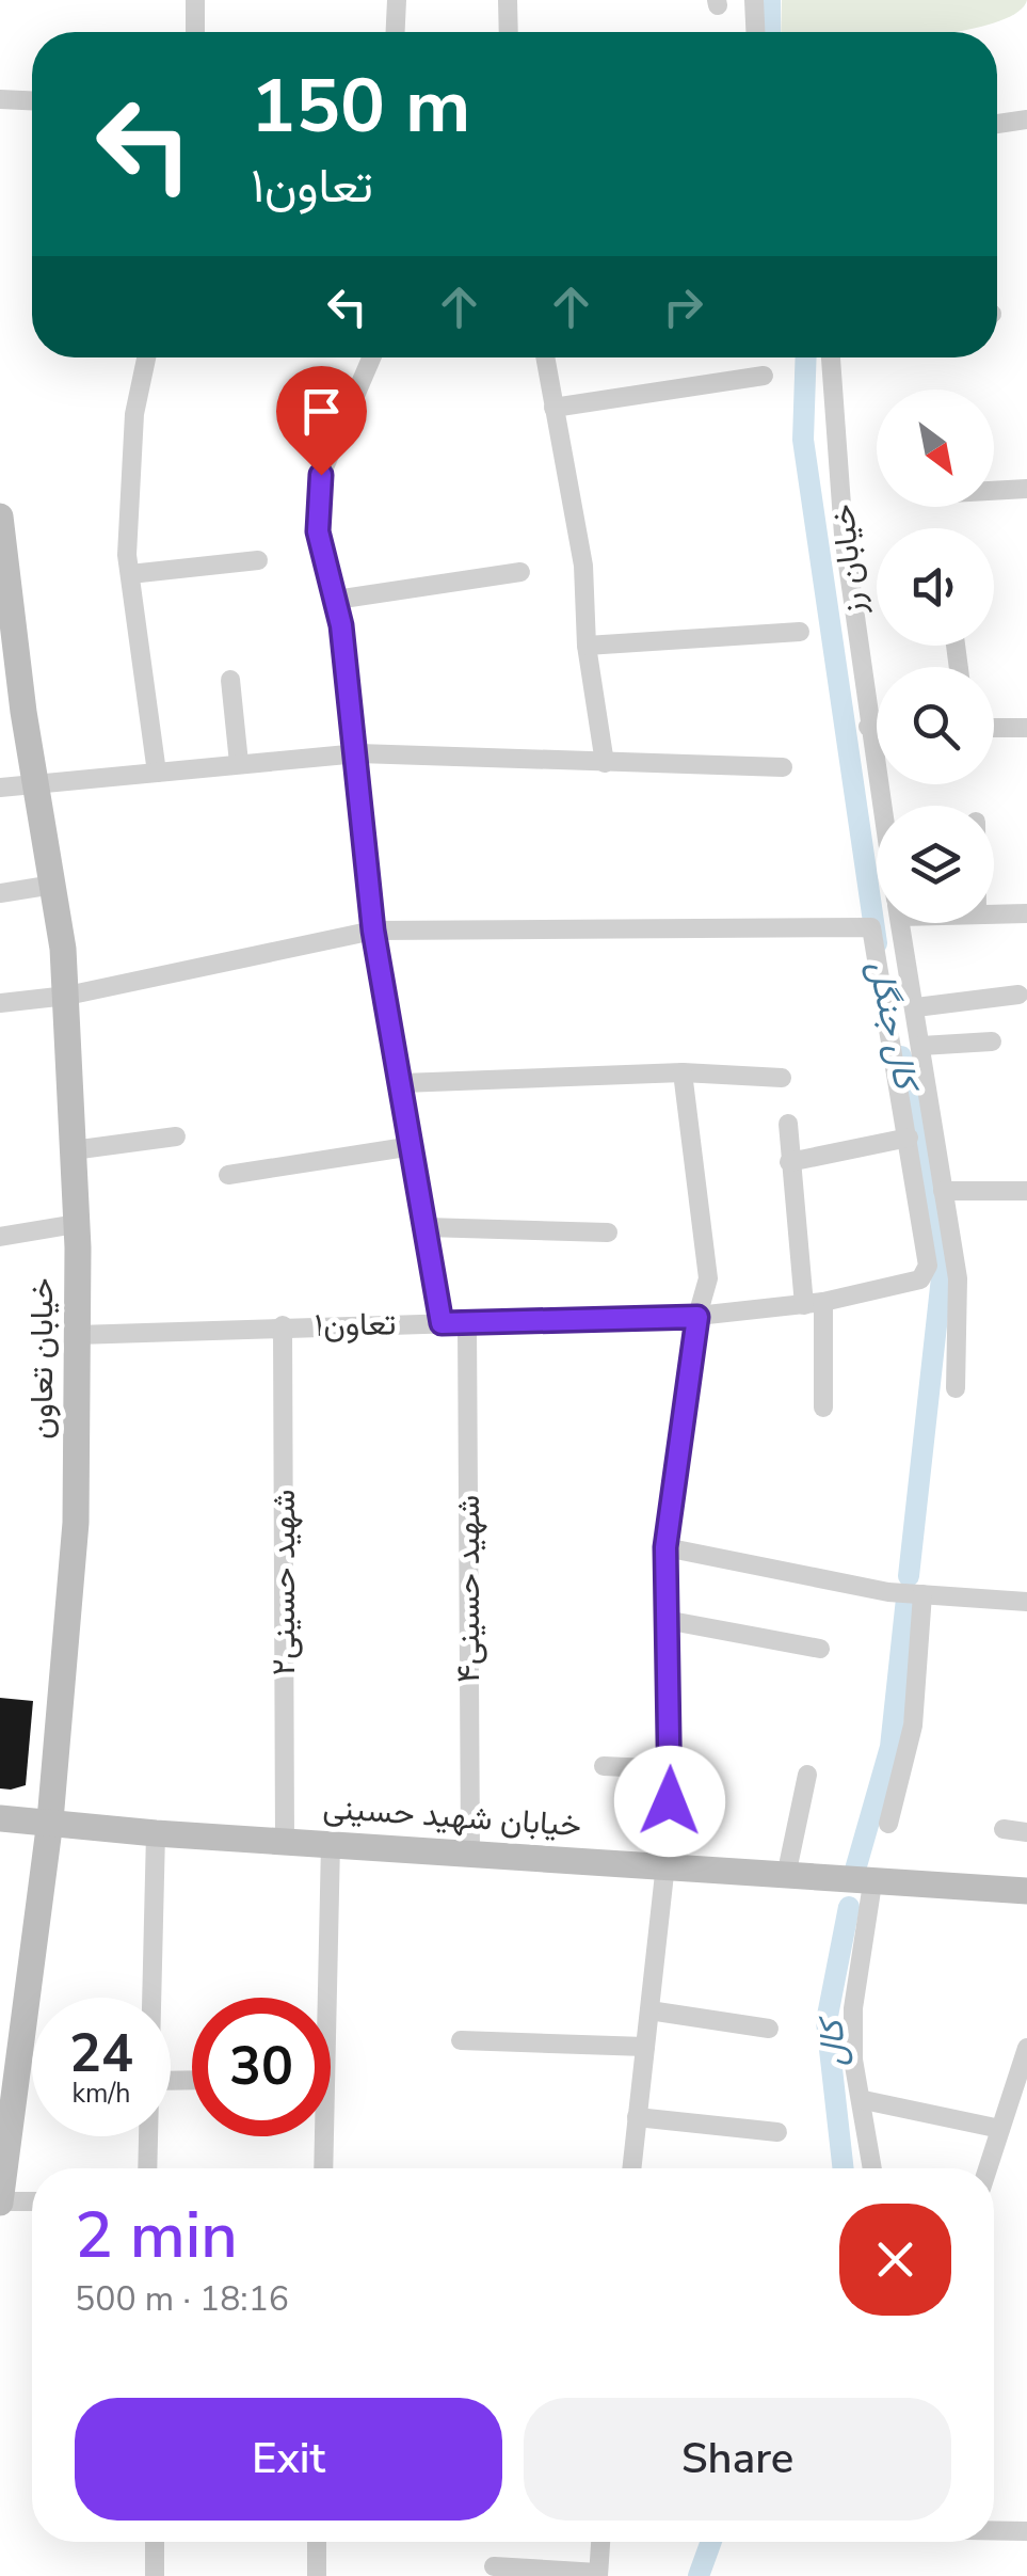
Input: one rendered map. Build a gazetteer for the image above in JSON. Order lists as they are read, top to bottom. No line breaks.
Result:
{"streets":{"street":["خیابان رز","تعاون۱","خیابان تعاون","شهید حسینی۲","شهید حسینی۴","خیابان شهید حسینی"]},"crossings":[["تعاون۱","خیابان تعاون"],["تعاون۱","شهید حسینی۲"],["تعاون۱","شهید حسینی۴"],["خیابان تعاون","خیابان شهید حسینی"],["شهید حسینی۲","خیابان شهید حسینی"],["شهید حسینی۴","خیابان شهید حسینی"]],"water":["کال جنگل","کال"],"north":"bottom right","page":{"turn":["150 m","تعاون۱"],"speed":"24 km/h","limit":"30","heading":["2 min","500 m · 18:16"],"buttons":["Exit","Share"]}}
